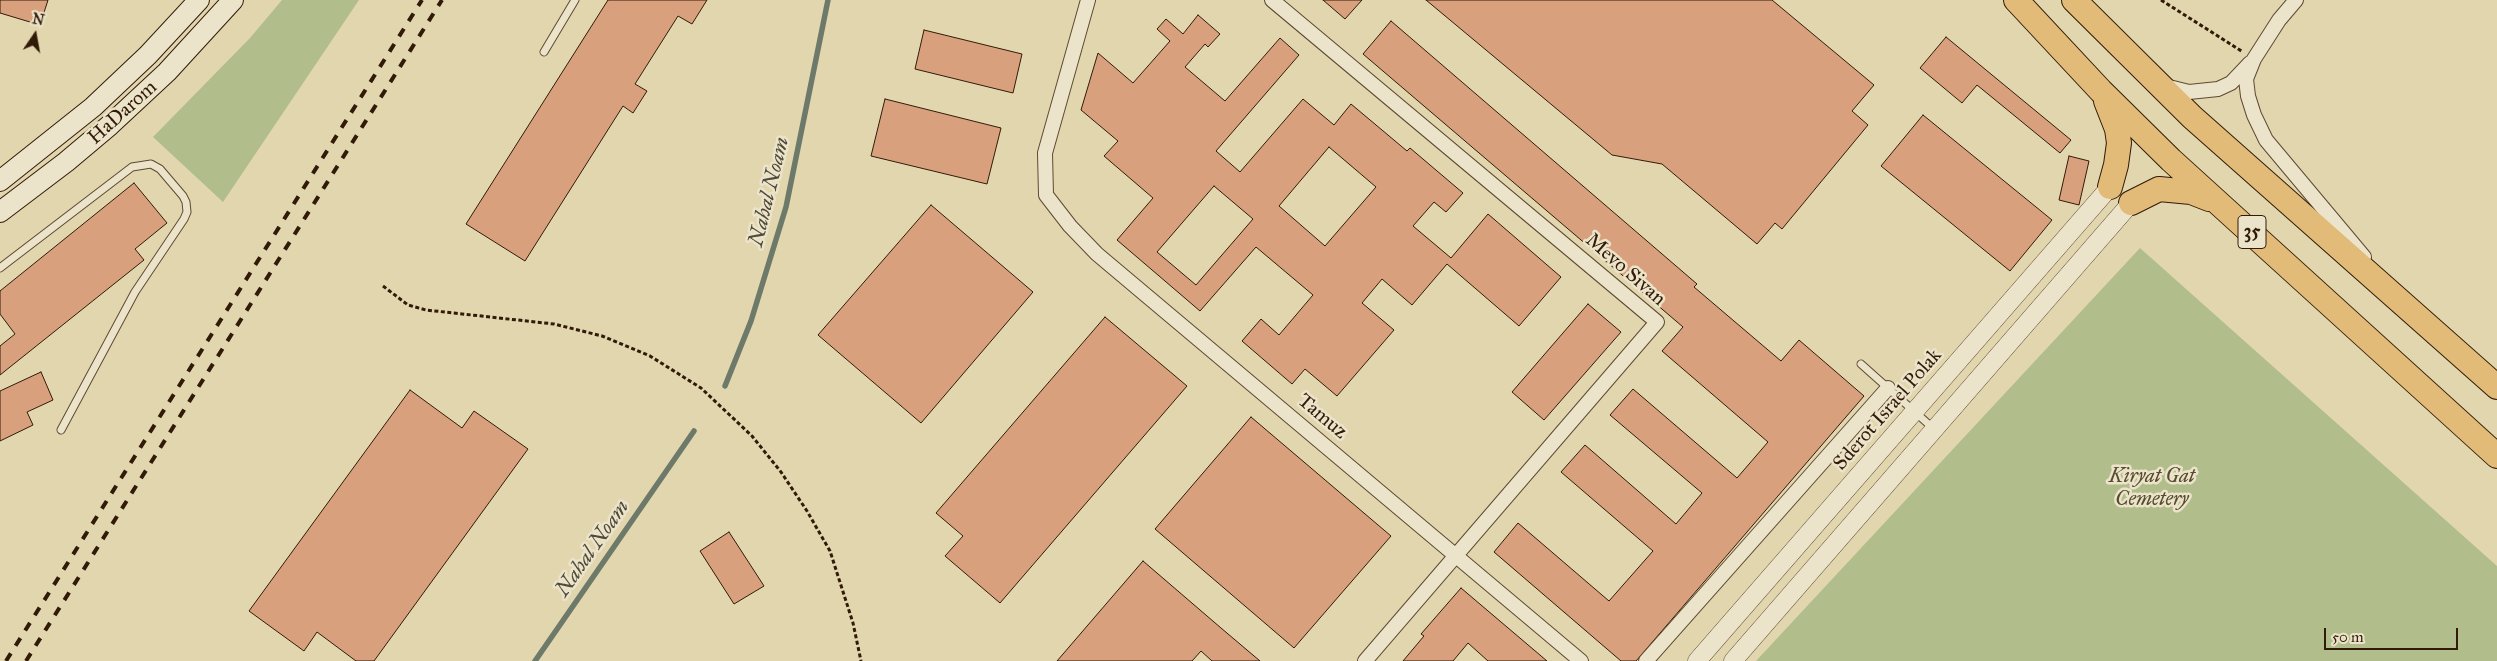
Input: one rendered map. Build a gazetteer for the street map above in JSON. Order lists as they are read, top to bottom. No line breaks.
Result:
{"streets":{"highway":["35"],"main road":["HaDarom"],"street":["Mevo Sivan","Sderot Israel Polak","Tamuz"]},"crossings":[["Mevo Sivan","Tamuz"]],"water":["Nahal Noam"],"parks":["Kiryat Gat Cemetery"],"scale_bar":"50 m","north":"top"}
